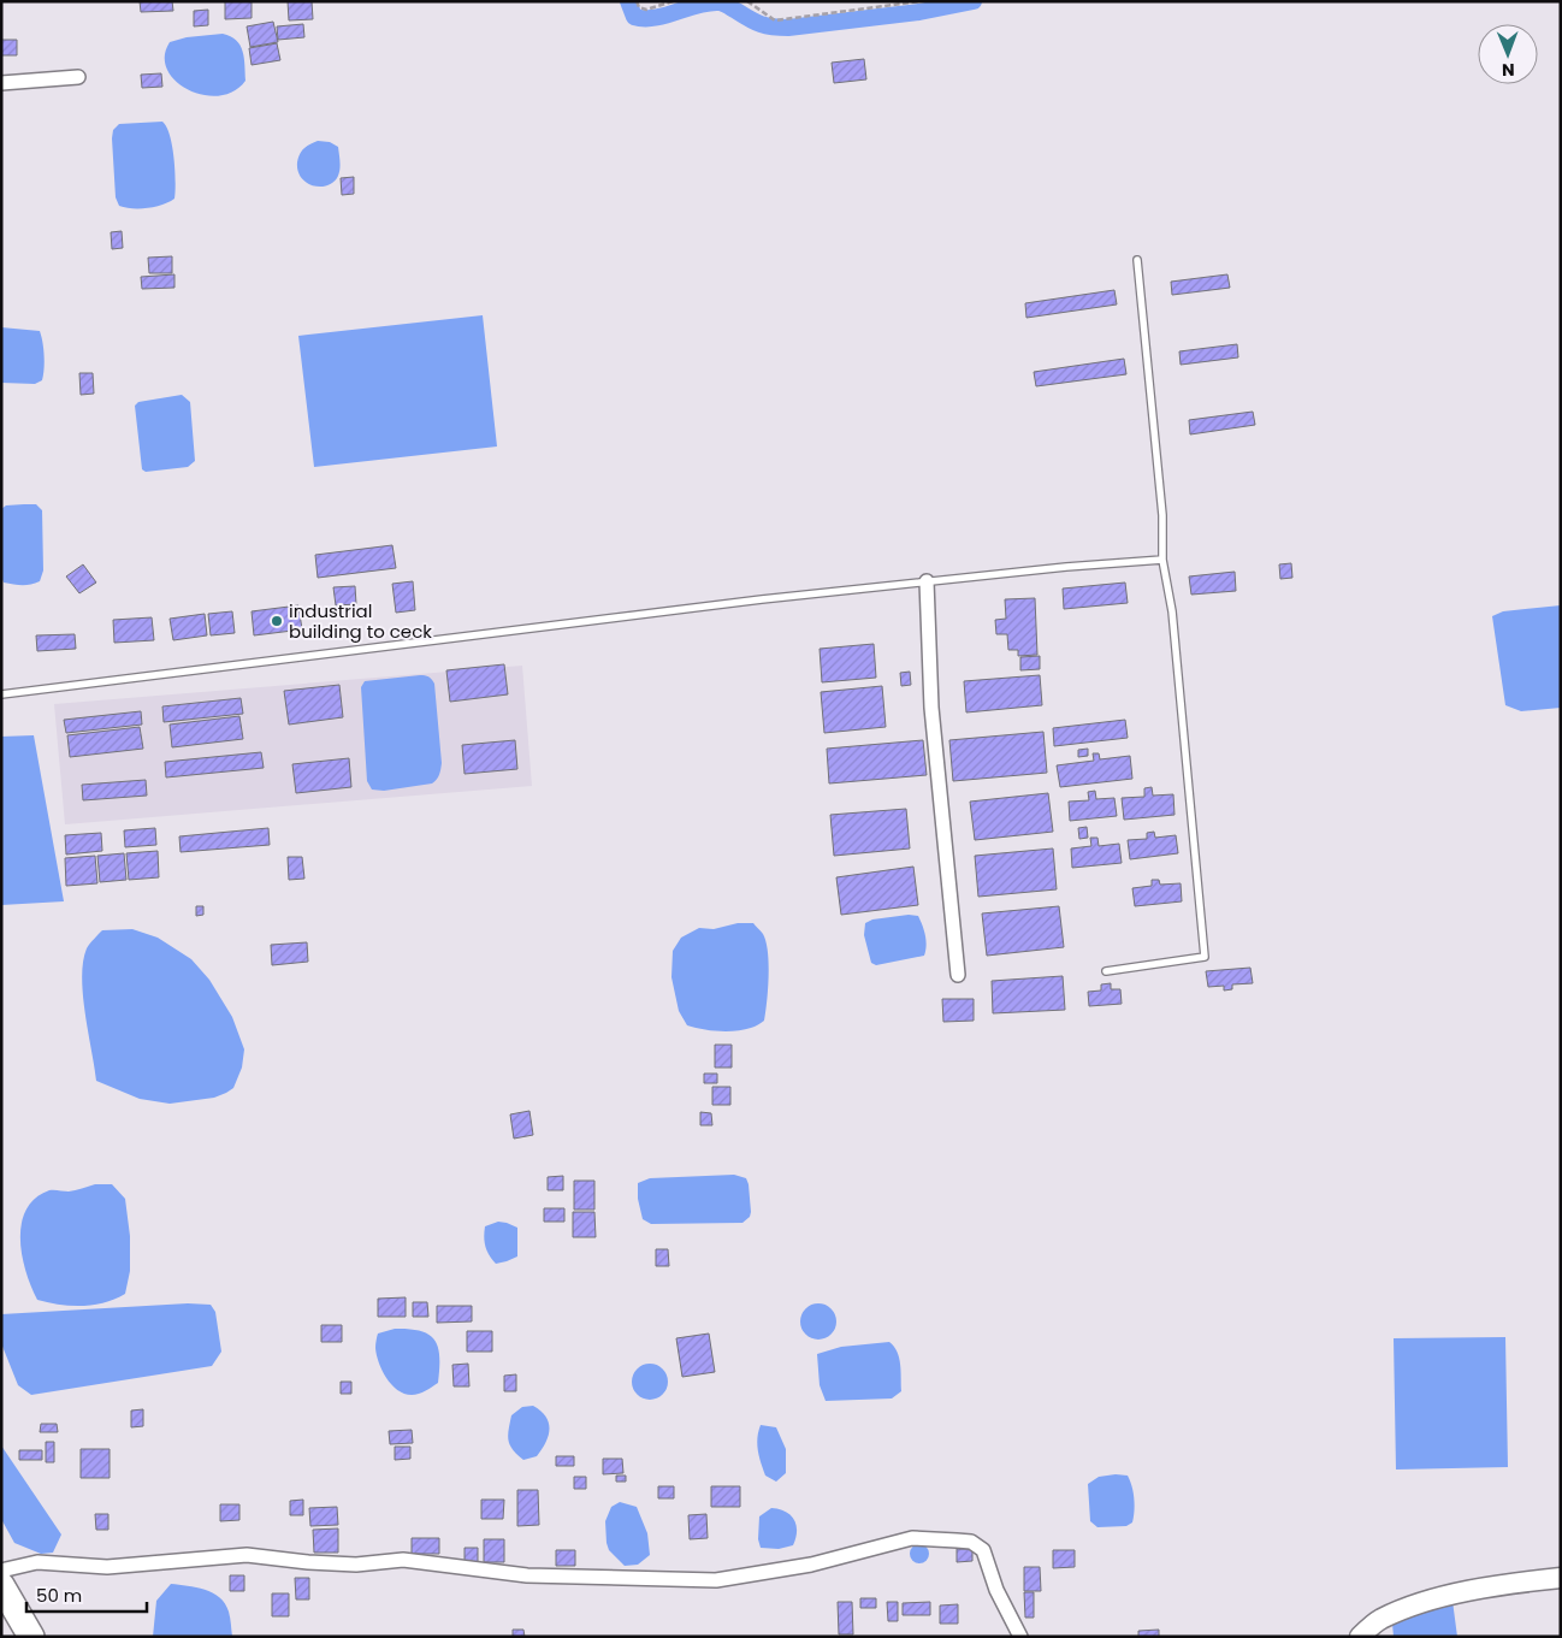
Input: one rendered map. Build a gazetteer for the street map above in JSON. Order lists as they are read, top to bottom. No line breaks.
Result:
{"places":["industrial building to ceck"],"scale_bar":"50 m","north":"bottom"}
